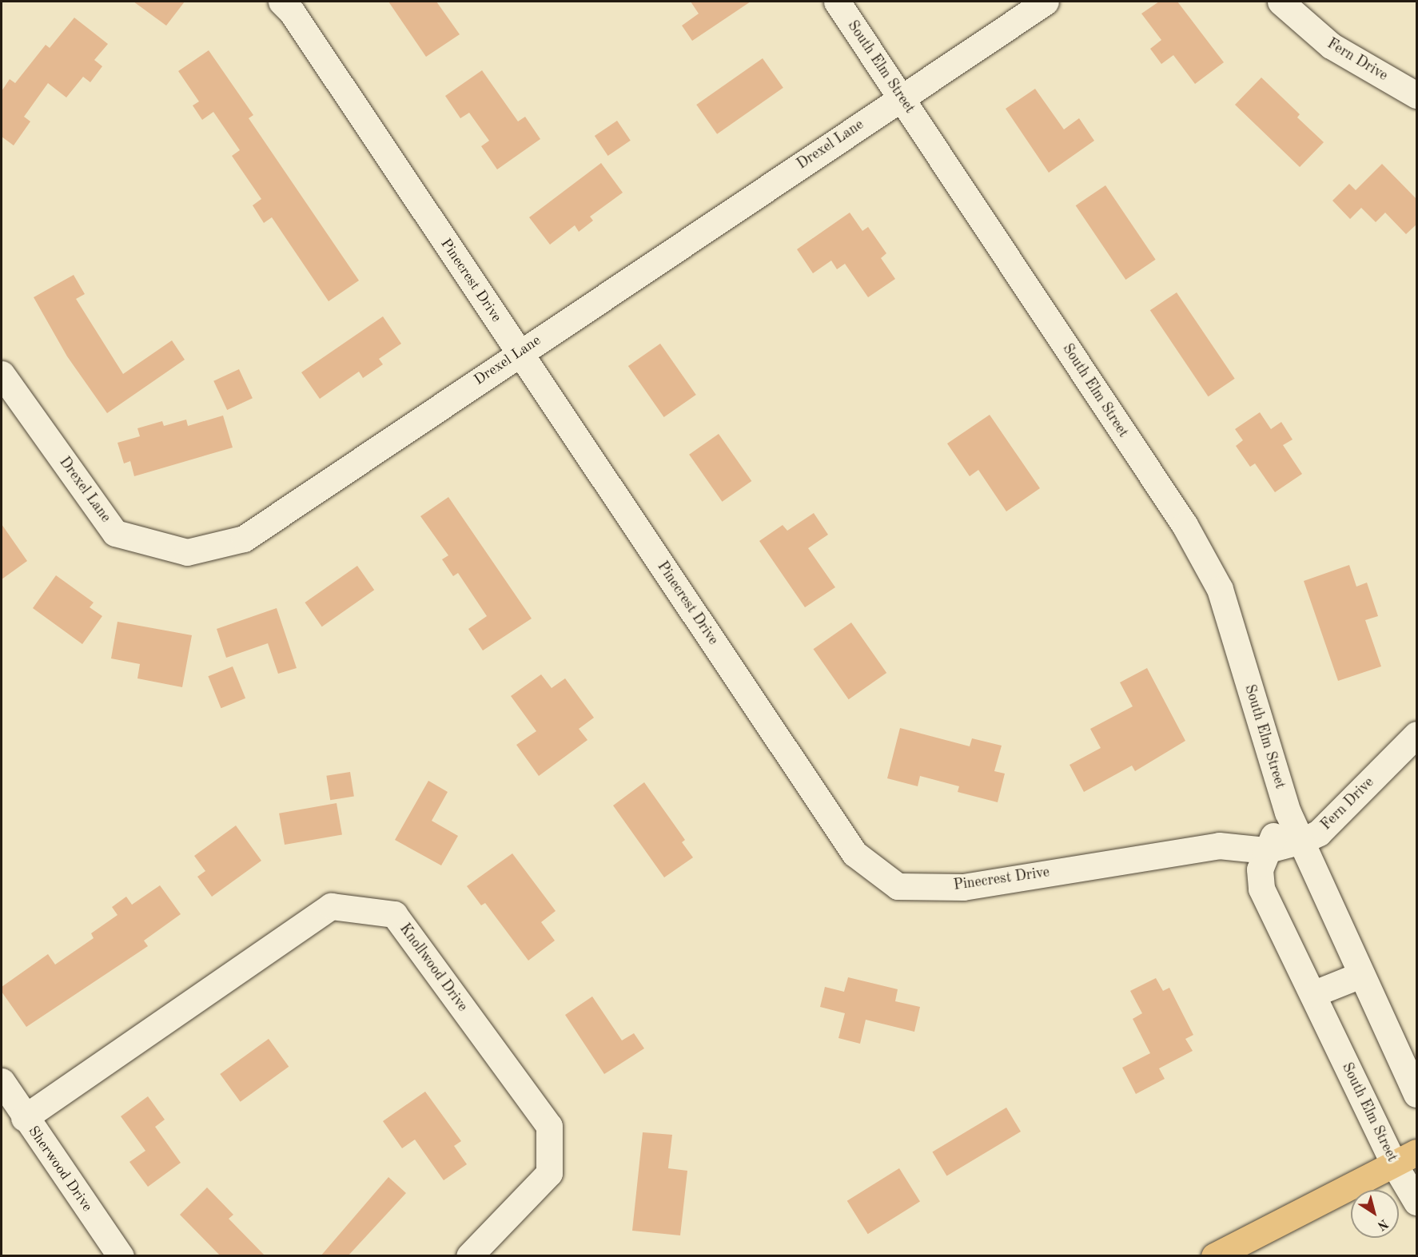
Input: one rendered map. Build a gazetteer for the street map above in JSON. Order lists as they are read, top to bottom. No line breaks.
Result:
{"streets":{"street":["Fern Drive","South Elm Street","Drexel Lane","Pinecrest Drive","Knollwood Drive","Sherwood Drive"]},"crossings":[["Fern Drive","South Elm Street"],["Fern Drive","Pinecrest Drive"],["South Elm Street","Drexel Lane"],["South Elm Street","Pinecrest Drive"],["Drexel Lane","Pinecrest Drive"],["Knollwood Drive","Sherwood Drive"]],"north":"bottom right"}
